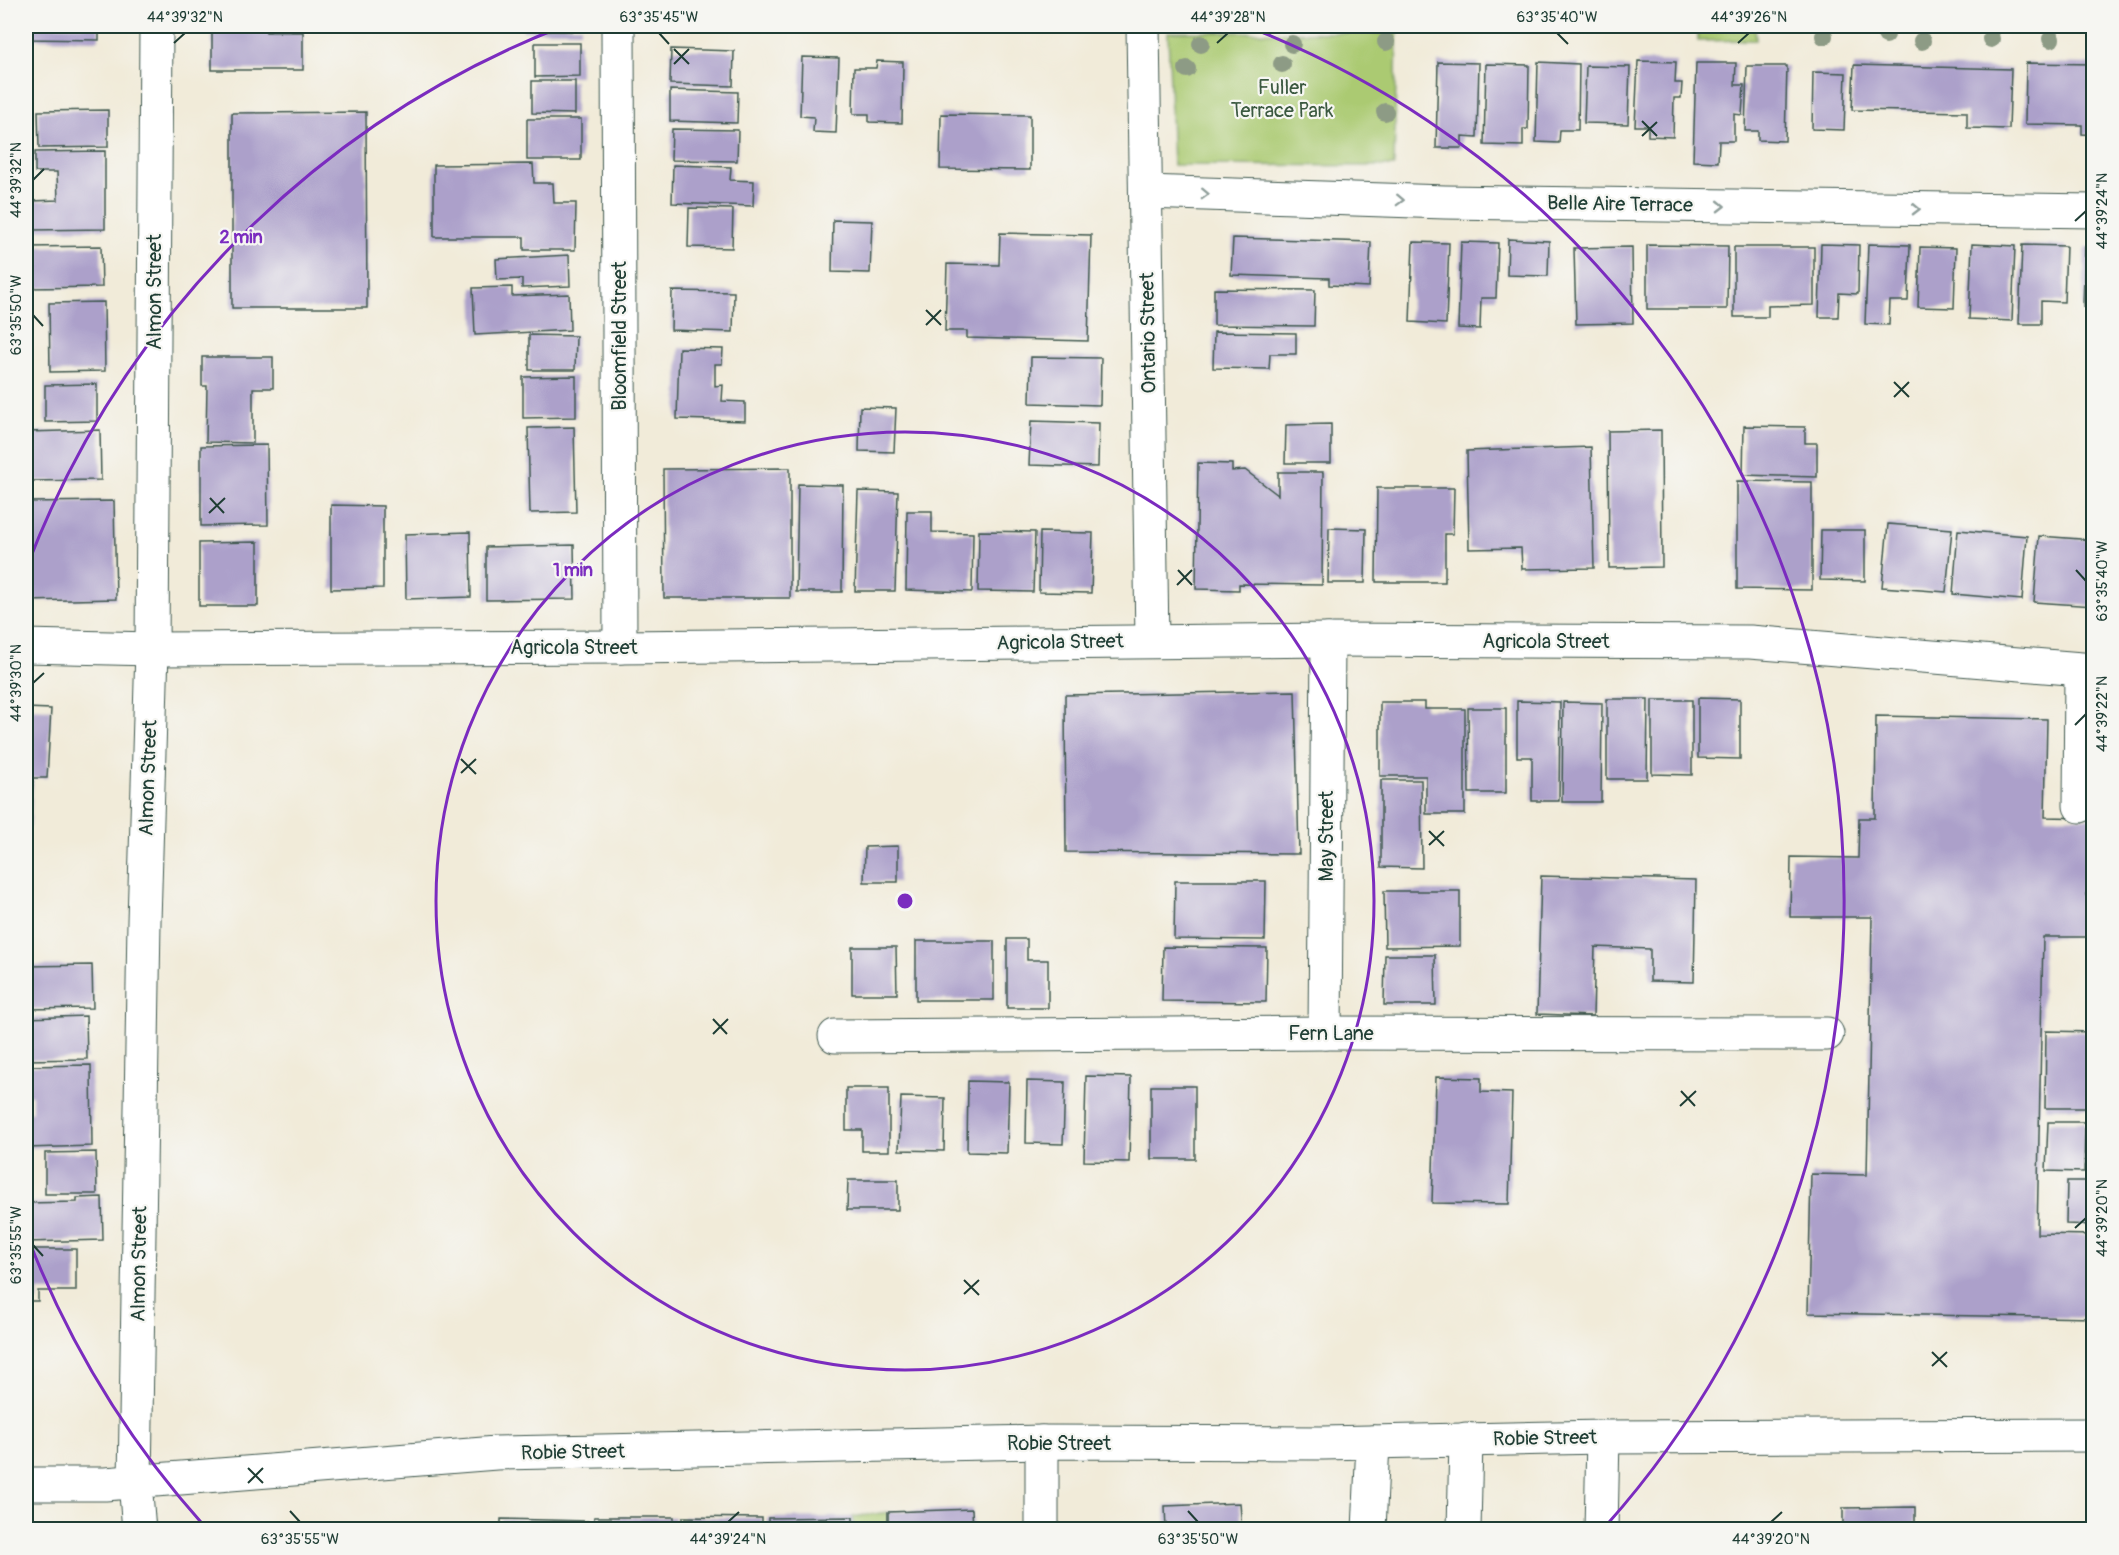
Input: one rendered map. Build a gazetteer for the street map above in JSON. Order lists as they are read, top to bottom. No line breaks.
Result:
{"streets":{"street":["Belle Aire Terrace","Almon Street","Ontario Street","Bloomfield Street","Agricola Street","May Street","Fern Lane","Robie Street"]},"crossings":[["Belle Aire Terrace","Ontario Street"],["Almon Street","Agricola Street"],["Almon Street","Robie Street"],["Ontario Street","Agricola Street"],["Bloomfield Street","Agricola Street"],["Agricola Street","May Street"],["May Street","Fern Lane"]],"one_way":["Belle Aire Terrace"],"parks":["Fuller Terrace Park"],"coordinates":["44°39'32\"N","63°35'45\"W","44°39'28\"N","63°35'40\"W","44°39'26\"N","44°39'24\"N","63°35'50\"W","44°39'30\"N","44°39'22\"N","44°39'20\"N","63°35'55\"W"],"rings":["2 min","1 min"]}
